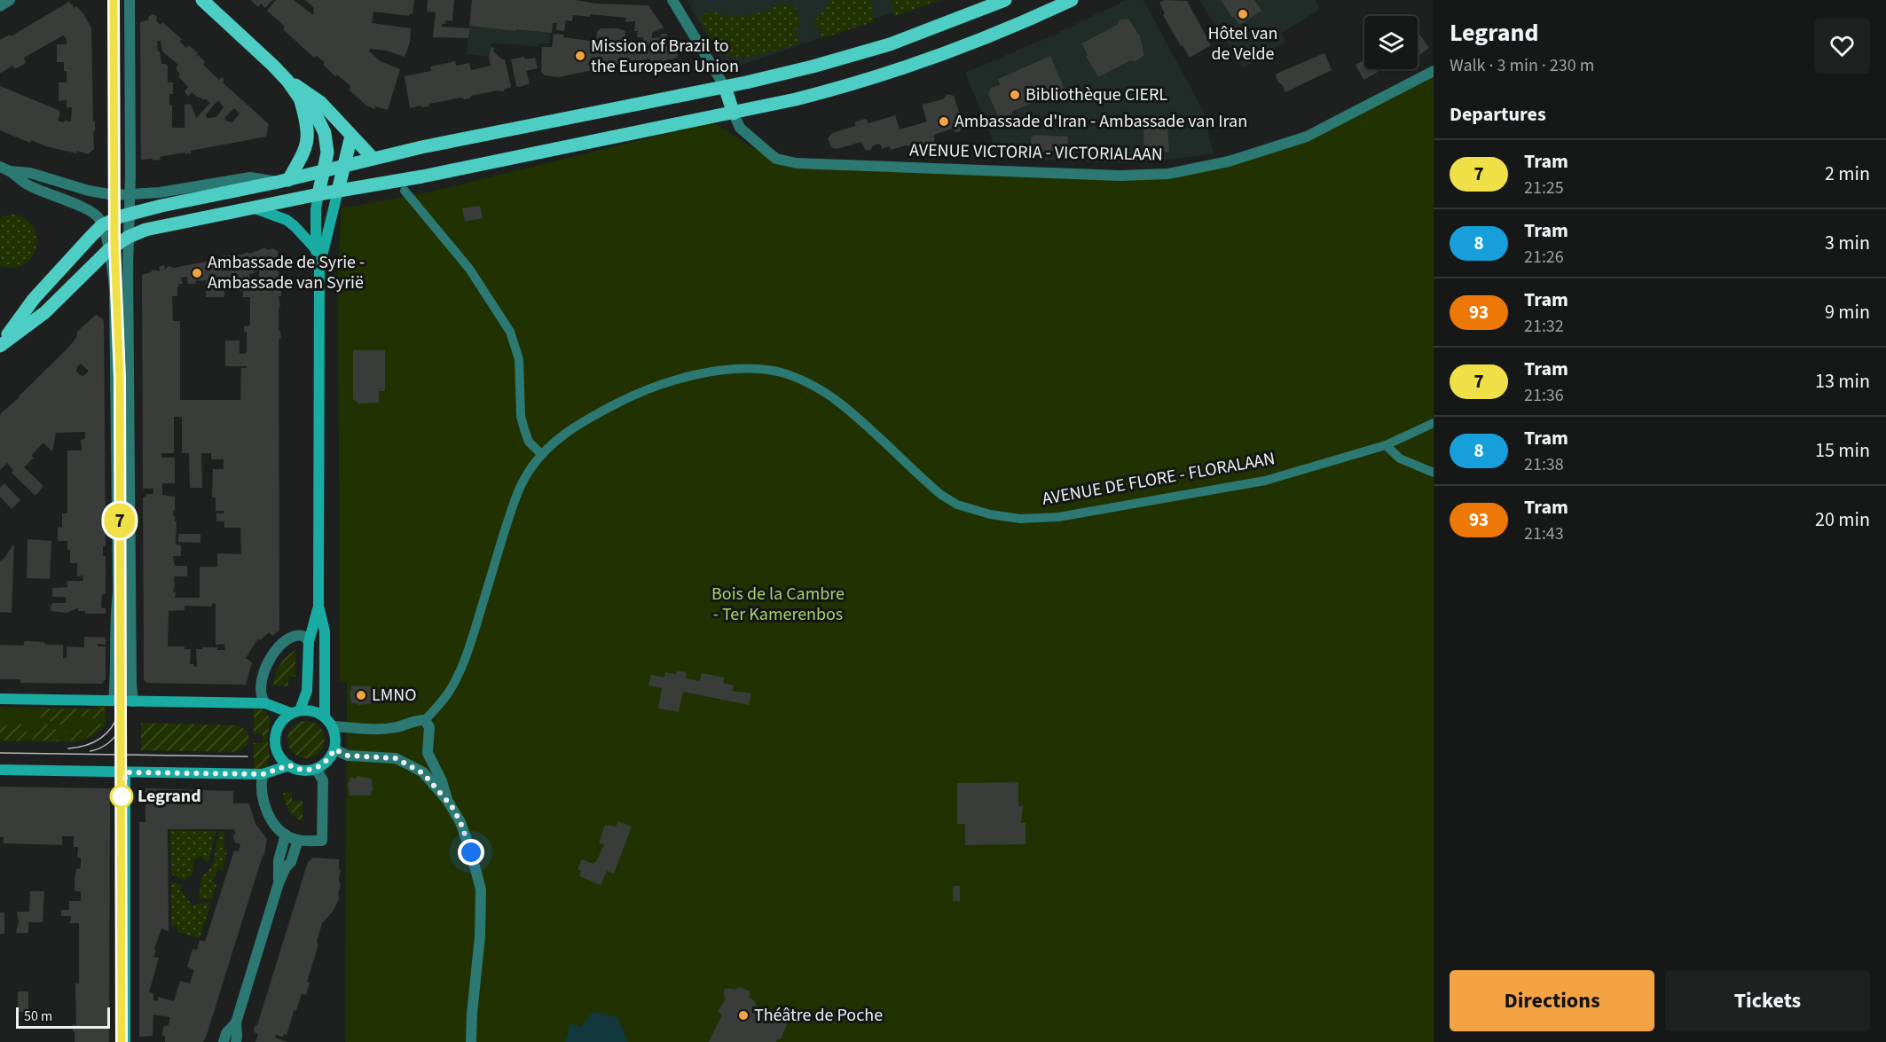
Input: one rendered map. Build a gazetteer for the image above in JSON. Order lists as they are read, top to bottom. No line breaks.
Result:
{"streets":{"street":["AVENUE VICTORIA - VICTORIALAAN","AVENUE DE FLORE - FLORALAAN"]},"parks":["Bois de la Cambre - Ter Kamerenbos"],"places":["Hôtel van de Velde","Mission of Brazil to the European Union","Bibliothèque CIERL","Ambassade d'Iran - Ambassade van Iran","Ambassade de Syrie - Ambassade van Syrië","LMNO","Legrand","Théâtre de Poche"],"lines":["tram line 7"],"scale_bar":"50 m","page":{"on_map":"7","heading":[["Legrand","Walk · 3 min · 230 m"],"Departures"],"list":[{"mark":"7","name":"Tram","note":"21:25","value":"2 min"},{"mark":"8","name":"Tram","note":"21:26","value":"3 min"},{"mark":"93","name":"Tram","note":"21:32","value":"9 min"},{"mark":"7","name":"Tram","note":"21:36","value":"13 min"},{"mark":"8","name":"Tram","note":"21:38","value":"15 min"},{"mark":"93","name":"Tram","note":"21:43","value":"20 min"}],"buttons":["Directions","Tickets"],"scale":"50 m"}}
